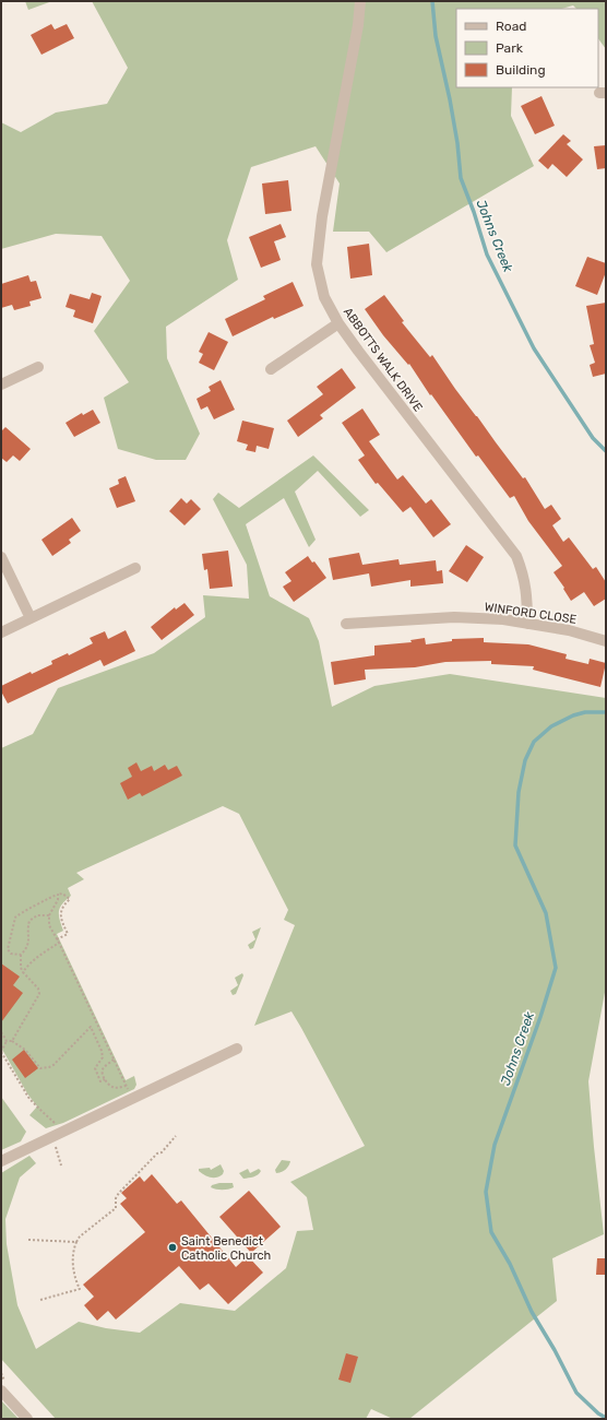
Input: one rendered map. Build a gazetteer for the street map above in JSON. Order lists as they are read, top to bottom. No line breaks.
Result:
{"streets":{"street":["ABBOTTS WALK DRIVE","WINFORD CLOSE"]},"crossings":[["ABBOTTS WALK DRIVE","WINFORD CLOSE"]],"water":["Johns Creek"],"places":["Saint Benedict Catholic Church"],"legend":["Road","Park","Building"]}
